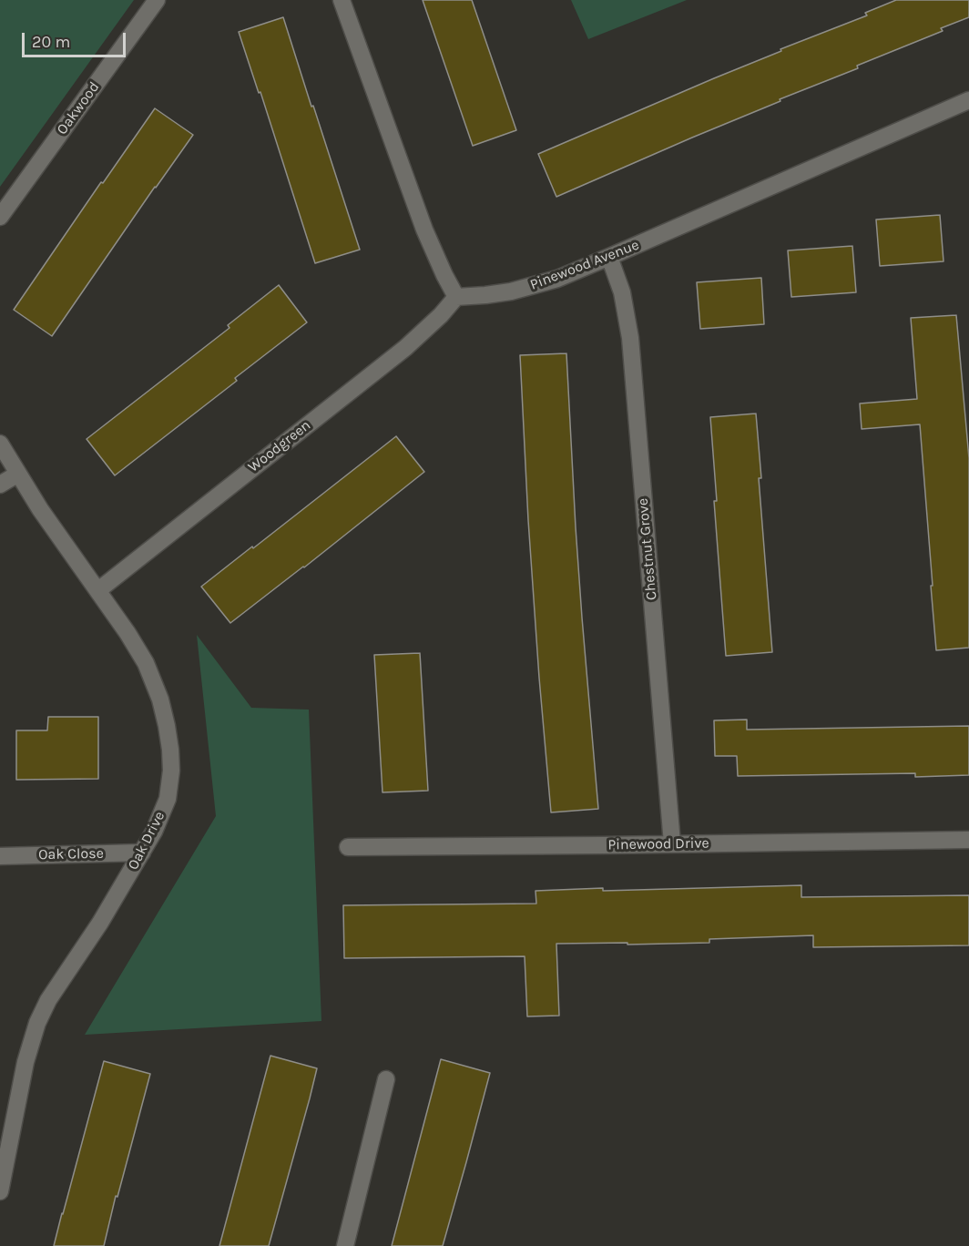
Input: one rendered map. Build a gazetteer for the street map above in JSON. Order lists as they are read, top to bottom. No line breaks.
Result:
{"streets":{"street":["Oakwood","Pinewood Avenue","Woodgreen","Chestnut Grove","Oak Drive","Pinewood Drive","Oak Close"]},"crossings":[["Pinewood Avenue","Woodgreen"],["Pinewood Avenue","Chestnut Grove"],["Woodgreen","Oak Drive"],["Chestnut Grove","Pinewood Drive"],["Oak Drive","Oak Close"]],"scale_bar":"20 m"}
